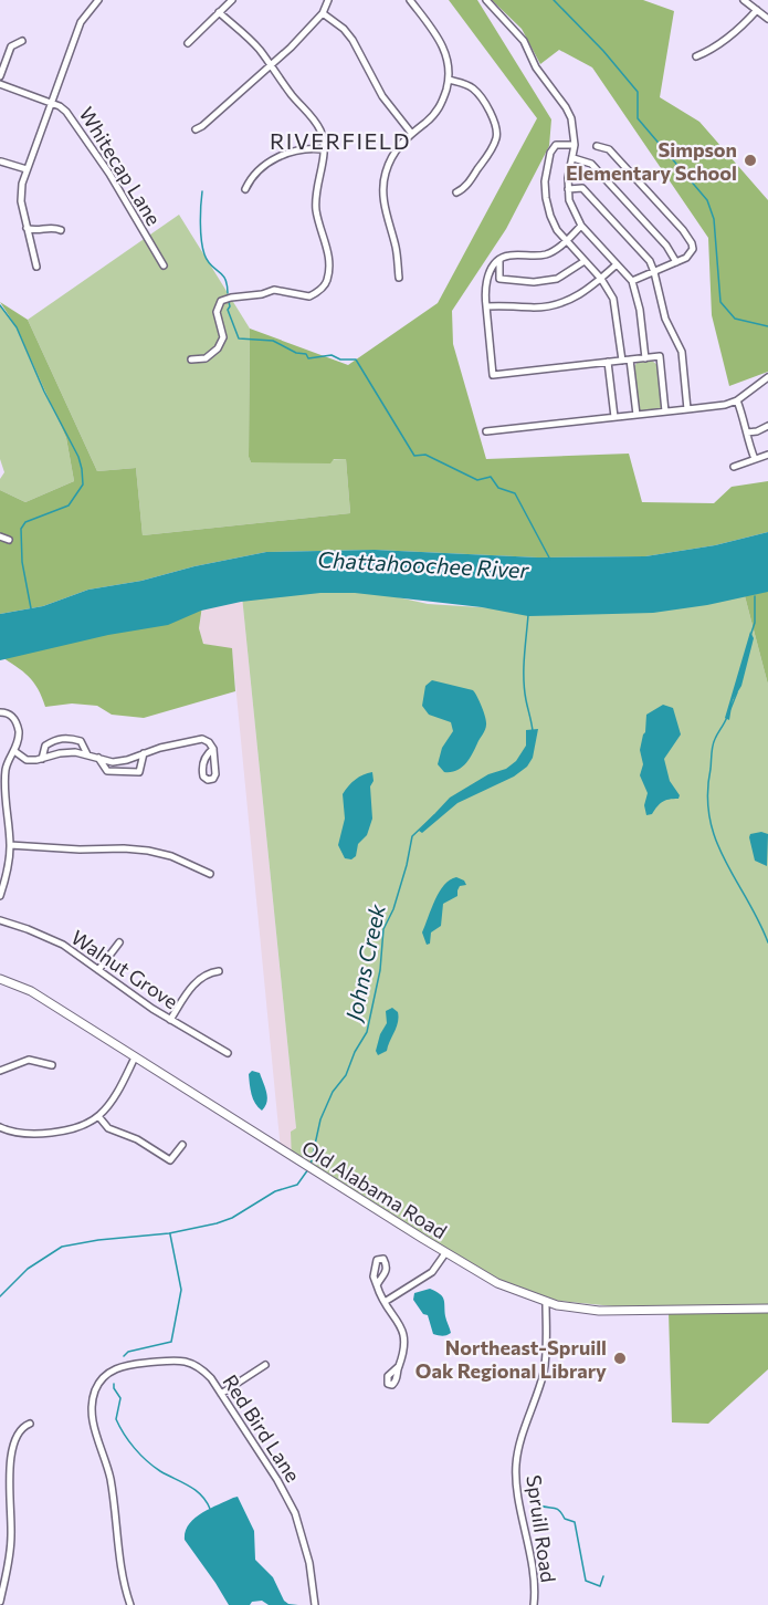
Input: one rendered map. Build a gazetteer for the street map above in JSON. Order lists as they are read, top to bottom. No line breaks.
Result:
{"streets":{"main road":["Old Alabama Road"],"street":["Whitecap Lane","Walnut Grove","Red Bird Lane","Spruill Road"]},"crossings":[["Old Alabama Road","Spruill Road"]],"districts":["RIVERFIELD"],"water":["Chattahoochee River","Johns Creek"],"places":["Simpson Elementary School","Northeast-Spruill Oak Regional Library"]}
